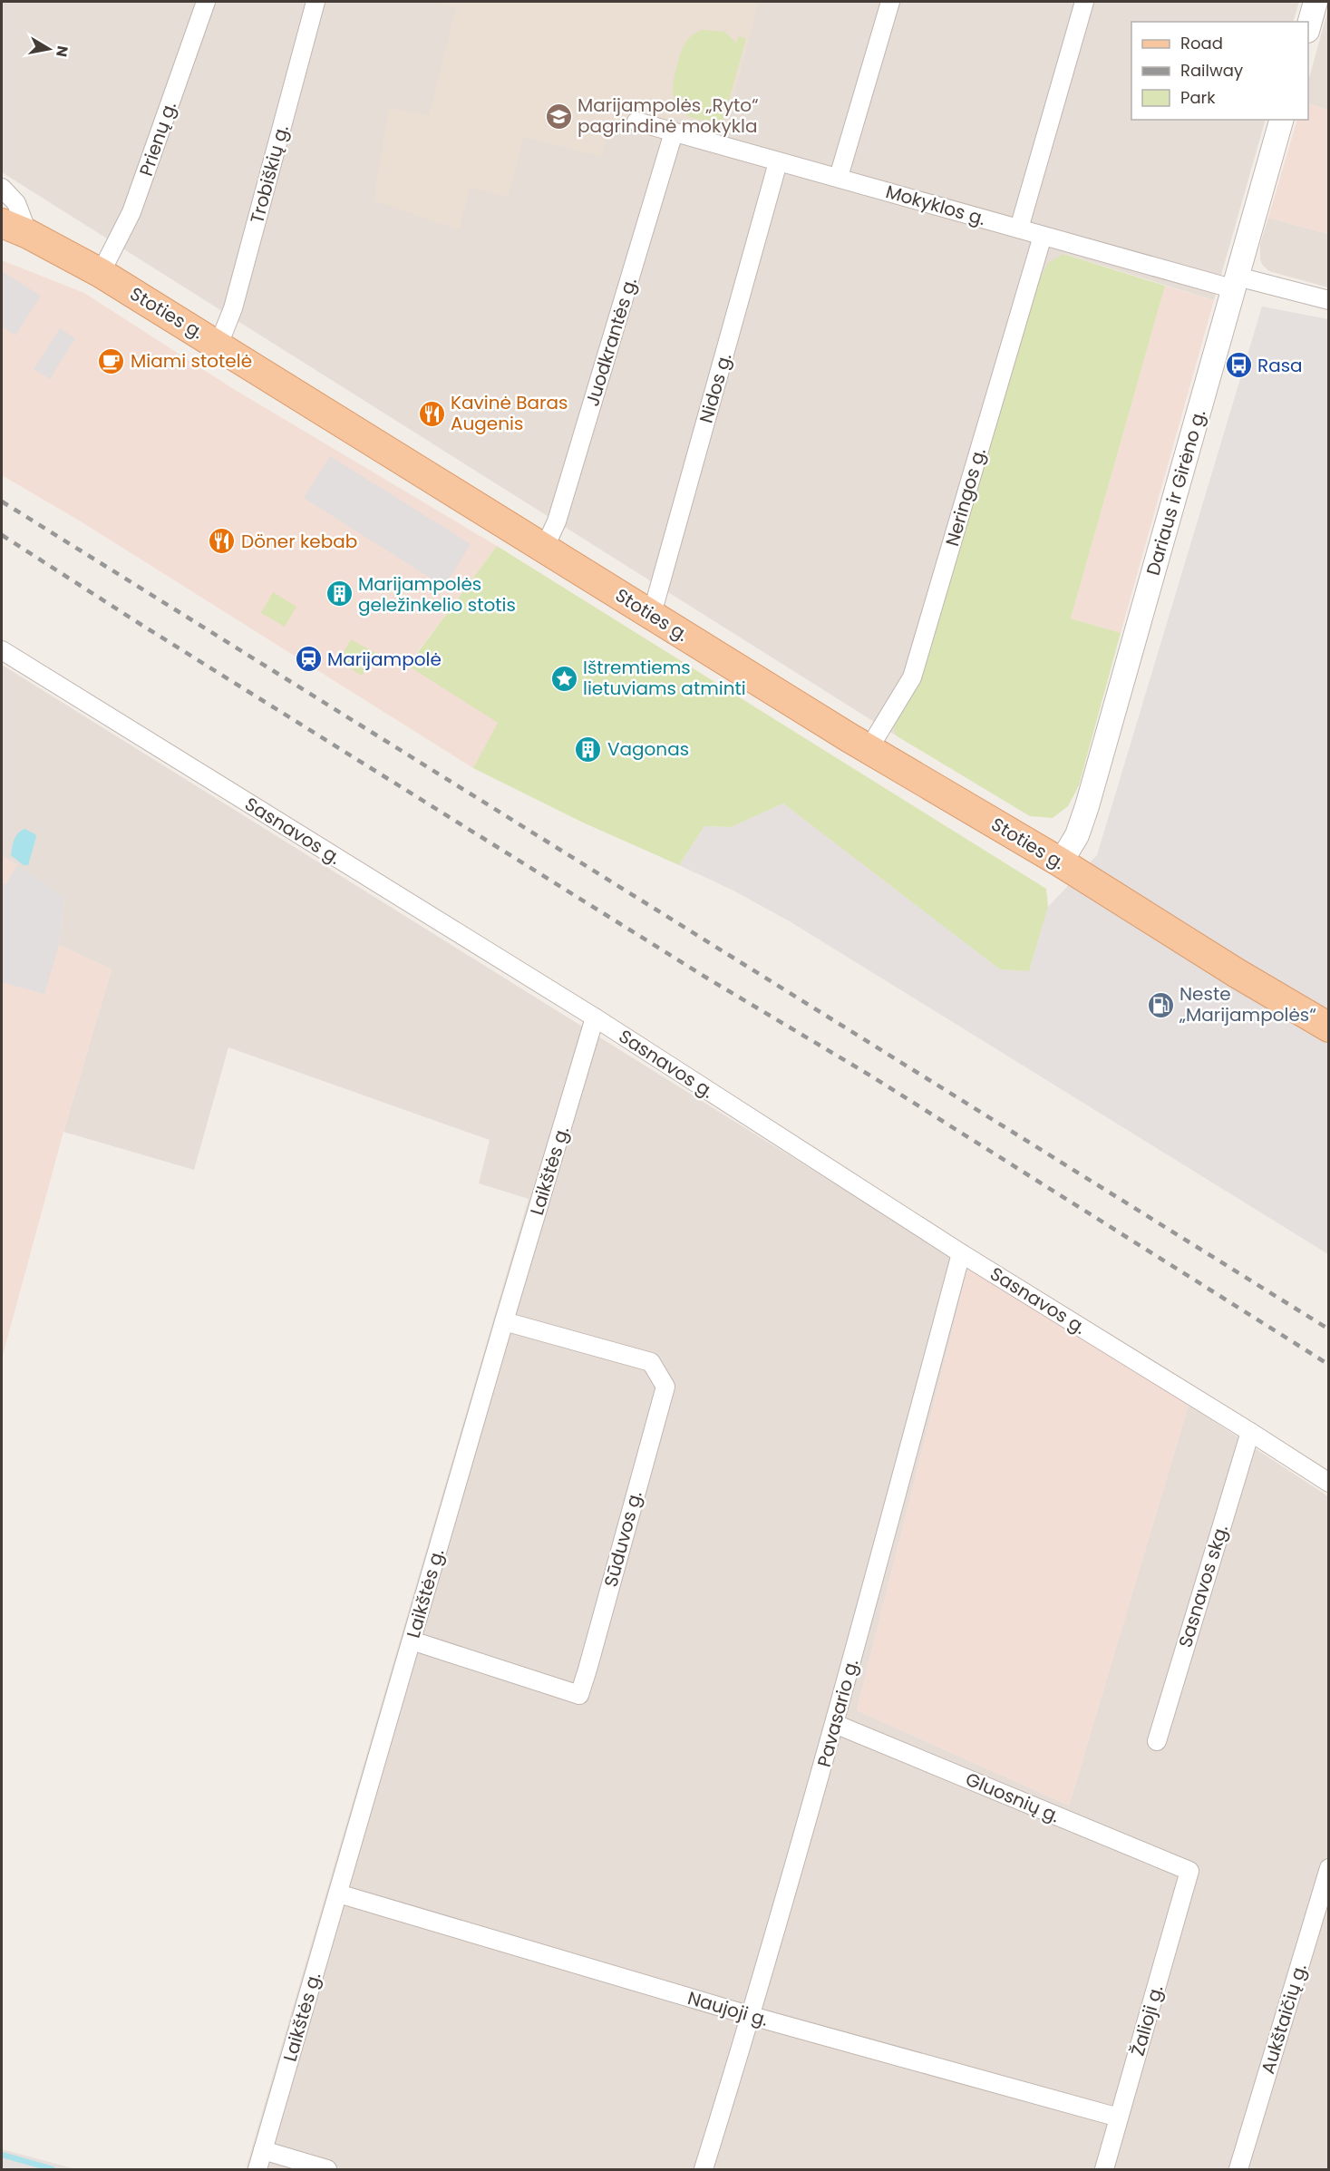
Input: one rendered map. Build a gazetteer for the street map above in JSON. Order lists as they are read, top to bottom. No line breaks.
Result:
{"streets":{"main road":["Stoties g."],"street":["Prienų g.","Trobiškių g.","Mokyklos g.","Juodkrantės g.","Nidos g.","Dariaus ir Girėno g.","Neringos g.","Sasnavos g.","Laikštės g.","Sūduvos g.","Sasnavos skg.","Pavasario g.","Gluosnių g.","Naujoji g.","Aukštaičių g.","Žalioji g."]},"crossings":[["Prienų g.","Stoties g."],["Trobiškių g.","Stoties g."],["Mokyklos g.","Juodkrantės g."],["Mokyklos g.","Nidos g."],["Mokyklos g.","Dariaus ir Girėno g."],["Mokyklos g.","Neringos g."],["Stoties g.","Juodkrantės g."],["Stoties g.","Nidos g."],["Stoties g.","Dariaus ir Girėno g."],["Stoties g.","Neringos g."],["Sasnavos g.","Laikštės g."],["Sasnavos g.","Sasnavos skg."],["Sasnavos g.","Pavasario g."],["Laikštės g.","Sūduvos g."],["Laikštės g.","Naujoji g."],["Pavasario g.","Gluosnių g."],["Pavasario g.","Naujoji g."],["Gluosnių g.","Žalioji g."],["Naujoji g.","Žalioji g."]],"places":{"school or university":["Marijampolės „Ryto“ pagrindinė mokykla"],"cafe":["Miami stotelė"],"bus stop":["Rasa"],"restaurant":["Kavinė Baras Augenis","Döner kebab"],"building":["Marijampolės geležinkelio stotis","Vagonas"],"station":["Marijampolė"],"place":["Ištremtiems lietuviams atminti"],"fuel station":["Neste „Marijampolės“"]},"legend":["Road","Railway","Park"],"north":"right"}
